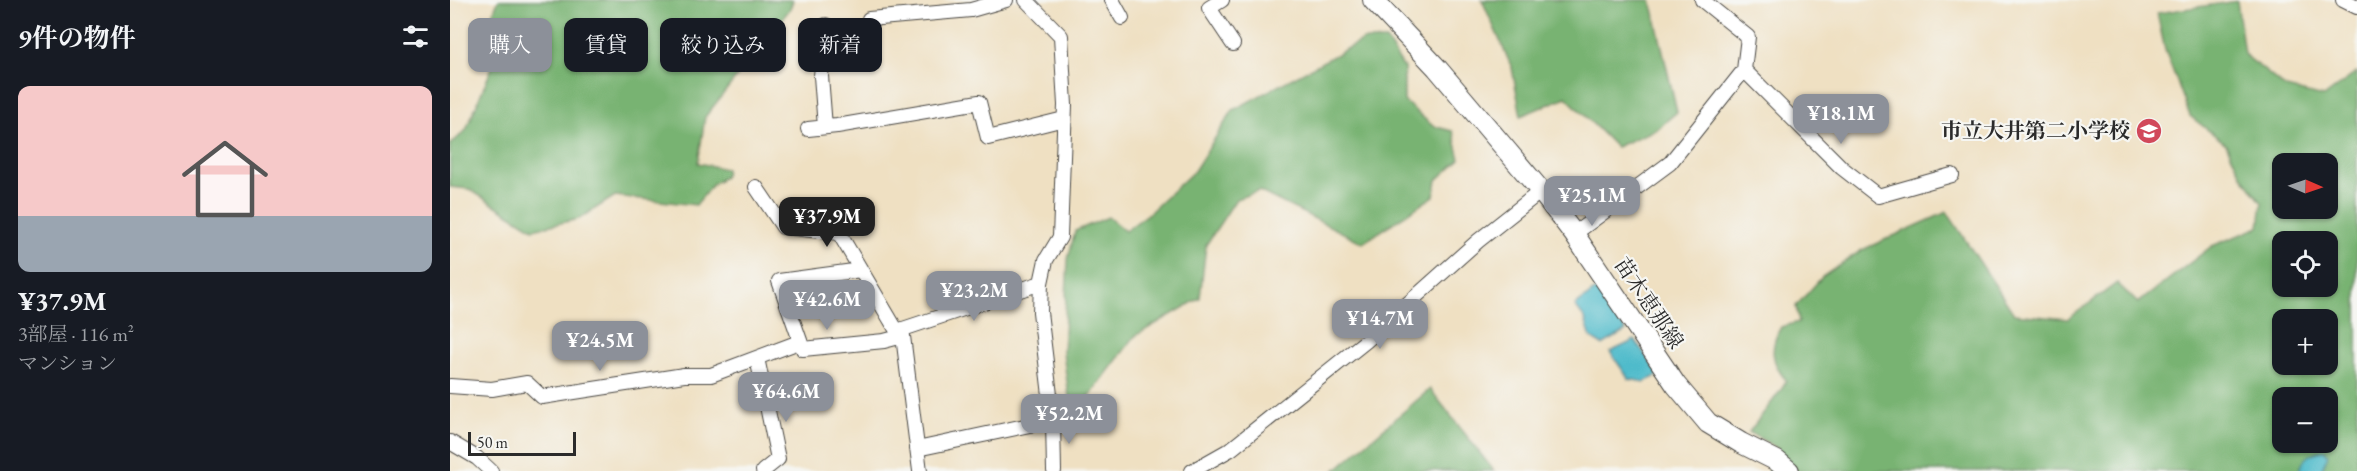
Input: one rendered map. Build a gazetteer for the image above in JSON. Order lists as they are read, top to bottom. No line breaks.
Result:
{"streets":{"main road":["苗木恵那線"]},"places":{"school or university":["市立大井第二小学校"]},"scale_bar":"50 m","north":"right","page":{"heading":"9件の物件","chip":["購入","賃貸","絞り込み","新着"],"list":[{"name":"¥37.9M","note":"3部屋 · 116 m² · マンション"}],"price":["¥18.1M","¥25.1M","¥37.9M","¥23.2M","¥42.6M","¥14.7M","¥24.5M","¥64.6M","¥52.2M"],"map_buttons":["+","−"],"scale":"50 m"}}
